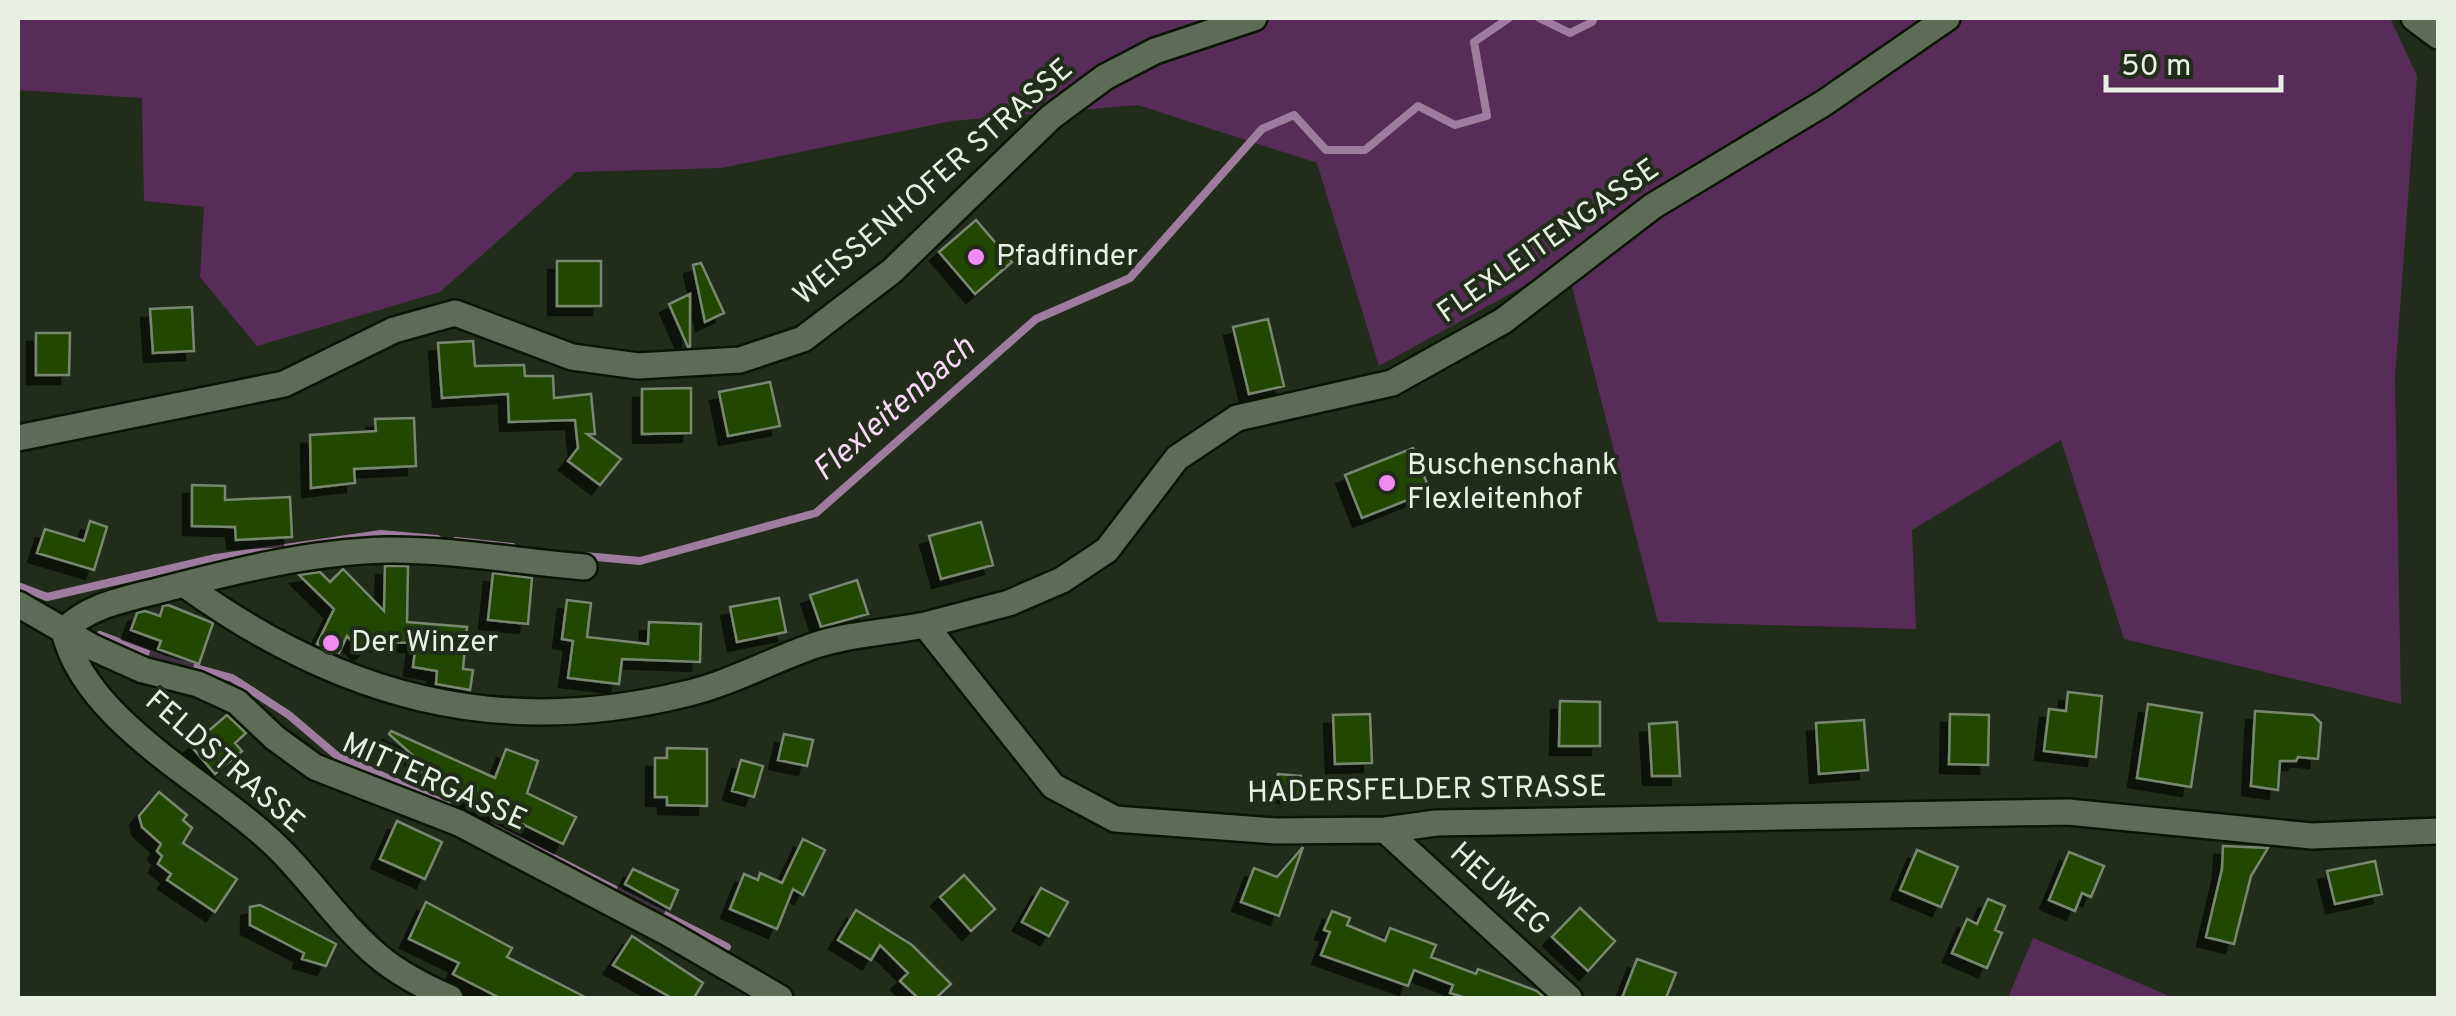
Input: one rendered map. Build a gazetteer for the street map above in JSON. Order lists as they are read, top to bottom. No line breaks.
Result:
{"streets":{"street":["WEISSENHOFER STRASSE","FLEXLEITENGASSE","FELDSTRASSE","MITTERGASSE","HADERSFELDER STRASSE","HEUWEG"]},"crossings":[["FLEXLEITENGASSE","HADERSFELDER STRASSE"],["FELDSTRASSE","MITTERGASSE"],["HADERSFELDER STRASSE","HEUWEG"]],"water":["Flexleitenbach"],"places":["Pfadfinder","Buschenschank Flexleitenhof","Der Winzer"],"scale_bar":"50 m"}
